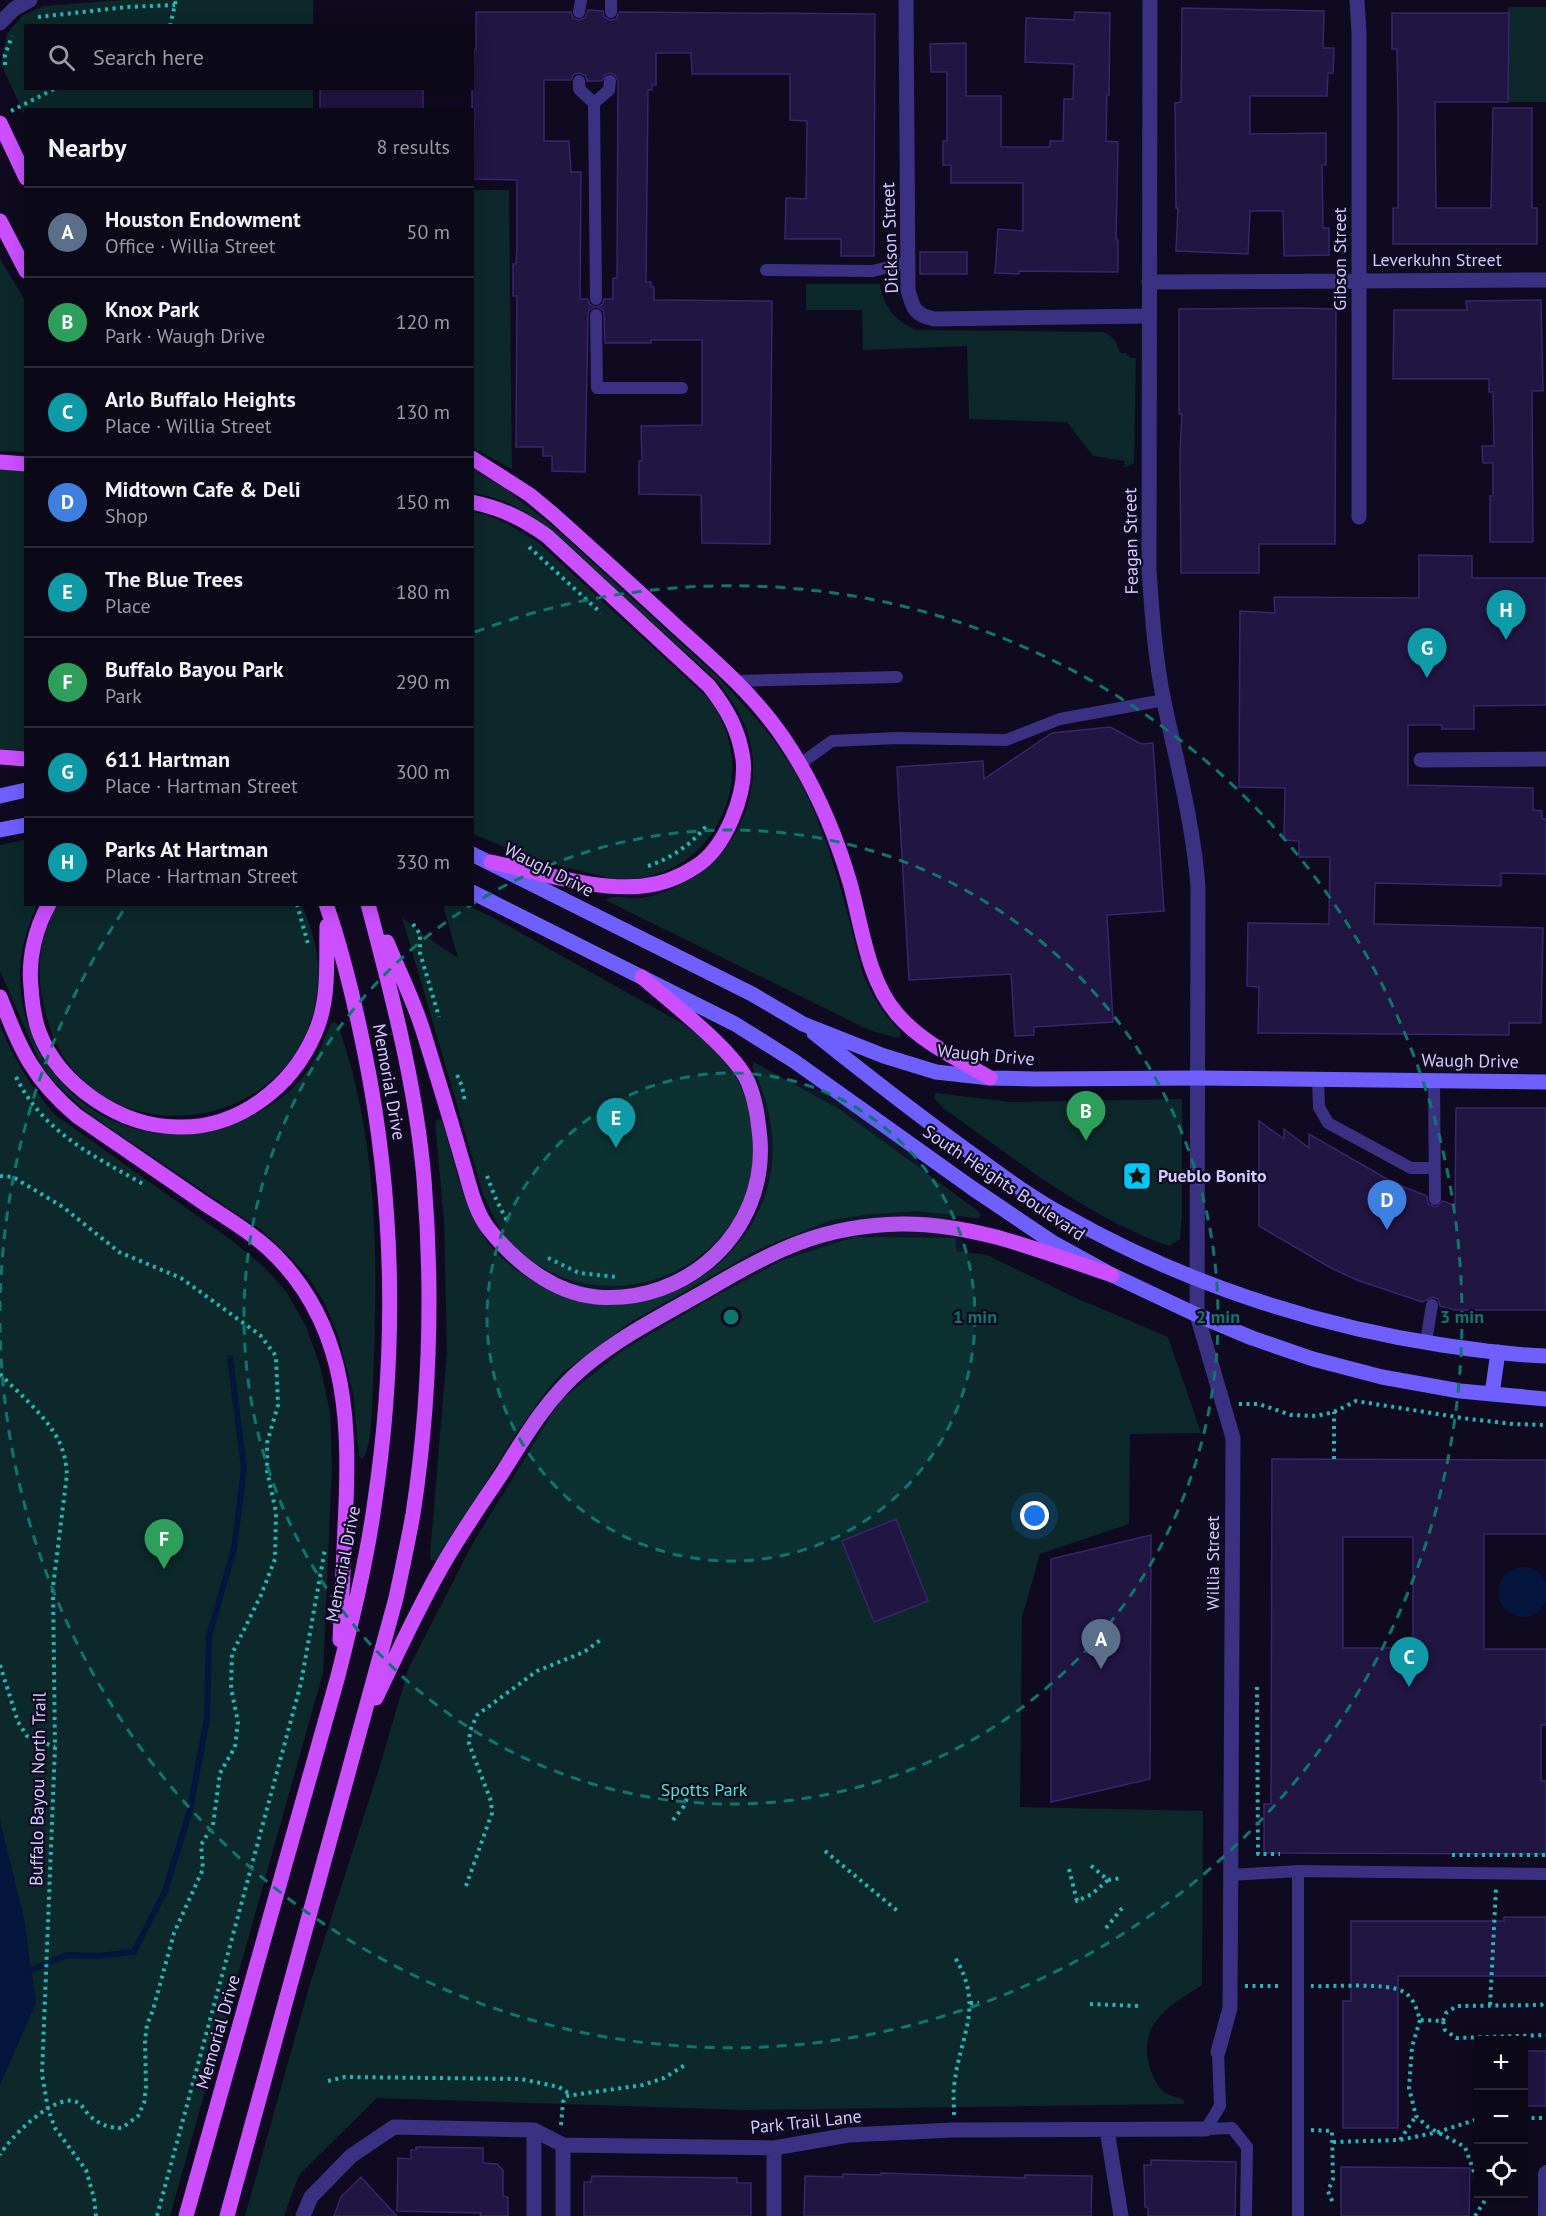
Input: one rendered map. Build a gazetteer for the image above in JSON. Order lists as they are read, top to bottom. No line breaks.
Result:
{"streets":{"main road":["Waugh Drive","Memorial Drive","South Heights Boulevard"],"street":["Dickson Street","Gibson Street","Leverkuhn Street","Feagan Street","Willia Street","Park Trail Lane"],"path":["Buffalo Bayou North Trail"]},"crossings":[["Dickson Street","Feagan Street"],["Gibson Street","Leverkuhn Street"],["Leverkuhn Street","Feagan Street"],["Feagan Street","Waugh Drive"],["Feagan Street","Willia Street"],["Waugh Drive","South Heights Boulevard"],["Waugh Drive","Willia Street"],["South Heights Boulevard","Willia Street"]],"parks":["Spotts Park"],"places":{"place":["Pueblo Bonito"]},"page":{"search":"Search here","heading":["Nearby","8 results"],"list":[{"mark":"A","name":"Houston Endowment","note":"Office · Willia Street","value":"50 m"},{"mark":"B","name":"Knox Park","note":"Park · Waugh Drive","value":"120 m"},{"mark":"C","name":"Arlo Buffalo Heights","note":"Place · Willia Street","value":"130 m"},{"mark":"D","name":"Midtown Cafe & Deli","note":"Shop","value":"150 m"},{"mark":"E","name":"The Blue Trees","note":"Place","value":"180 m"},{"mark":"F","name":"Buffalo Bayou Park","note":"Park","value":"290 m"},{"mark":"G","name":"611 Hartman","note":"Place · Hartman Street","value":"300 m"},{"mark":"H","name":"Parks At Hartman","note":"Place · Hartman Street","value":"330 m"}],"pins":["H","G","B","E","D","F","A","C"],"map_buttons":["+","−"]},"rings":["1 min","2 min","3 min"]}
